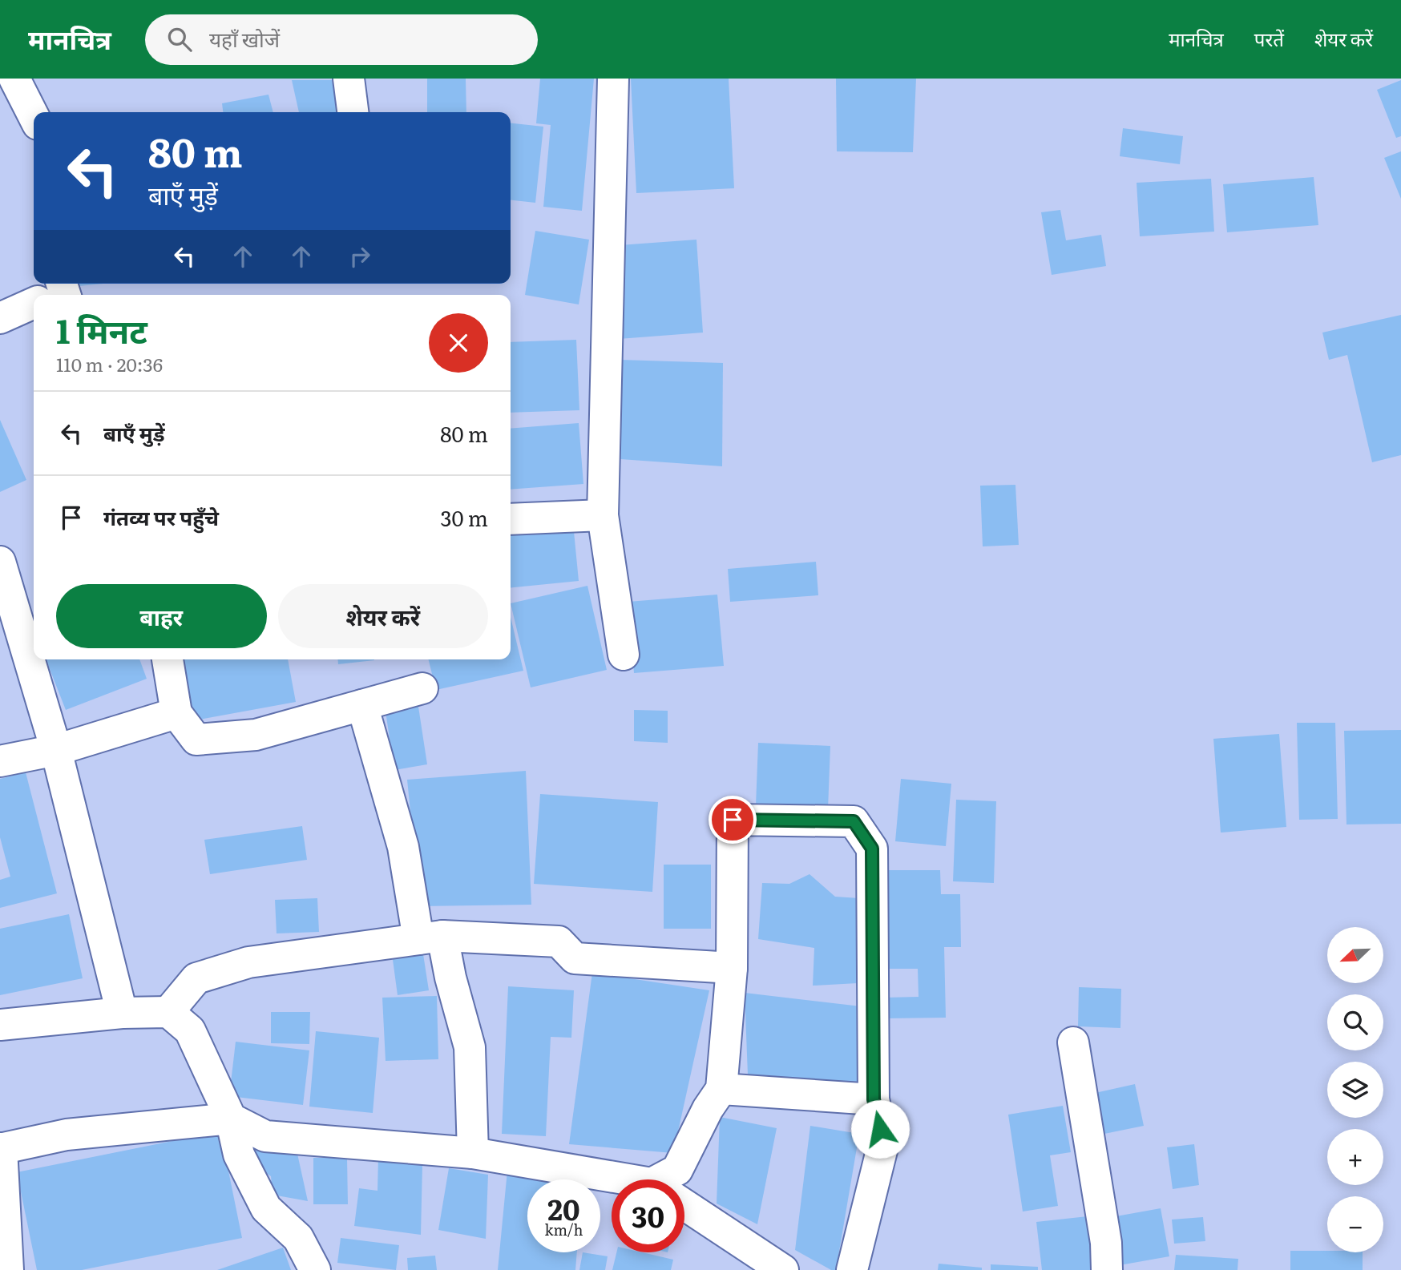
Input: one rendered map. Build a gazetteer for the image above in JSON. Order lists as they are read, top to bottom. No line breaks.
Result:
{"north":"bottom left","page":{"header":"मानचित्र","search":"यहाँ खोजें","nav":["मानचित्र","परतें","शेयर करें"],"turn":["80 m","बाएँ मुड़ें"],"heading":["1 मिनट","110 m · 20:36"],"list":[{"name":"बाएँ मुड़ें","value":"80 m"},{"name":"गंतव्य पर पहुँचे","value":"30 m"}],"buttons":["बाहर","शेयर करें"],"map_buttons":["+","−"],"speed":"20 km/h","limit":"30"}}
